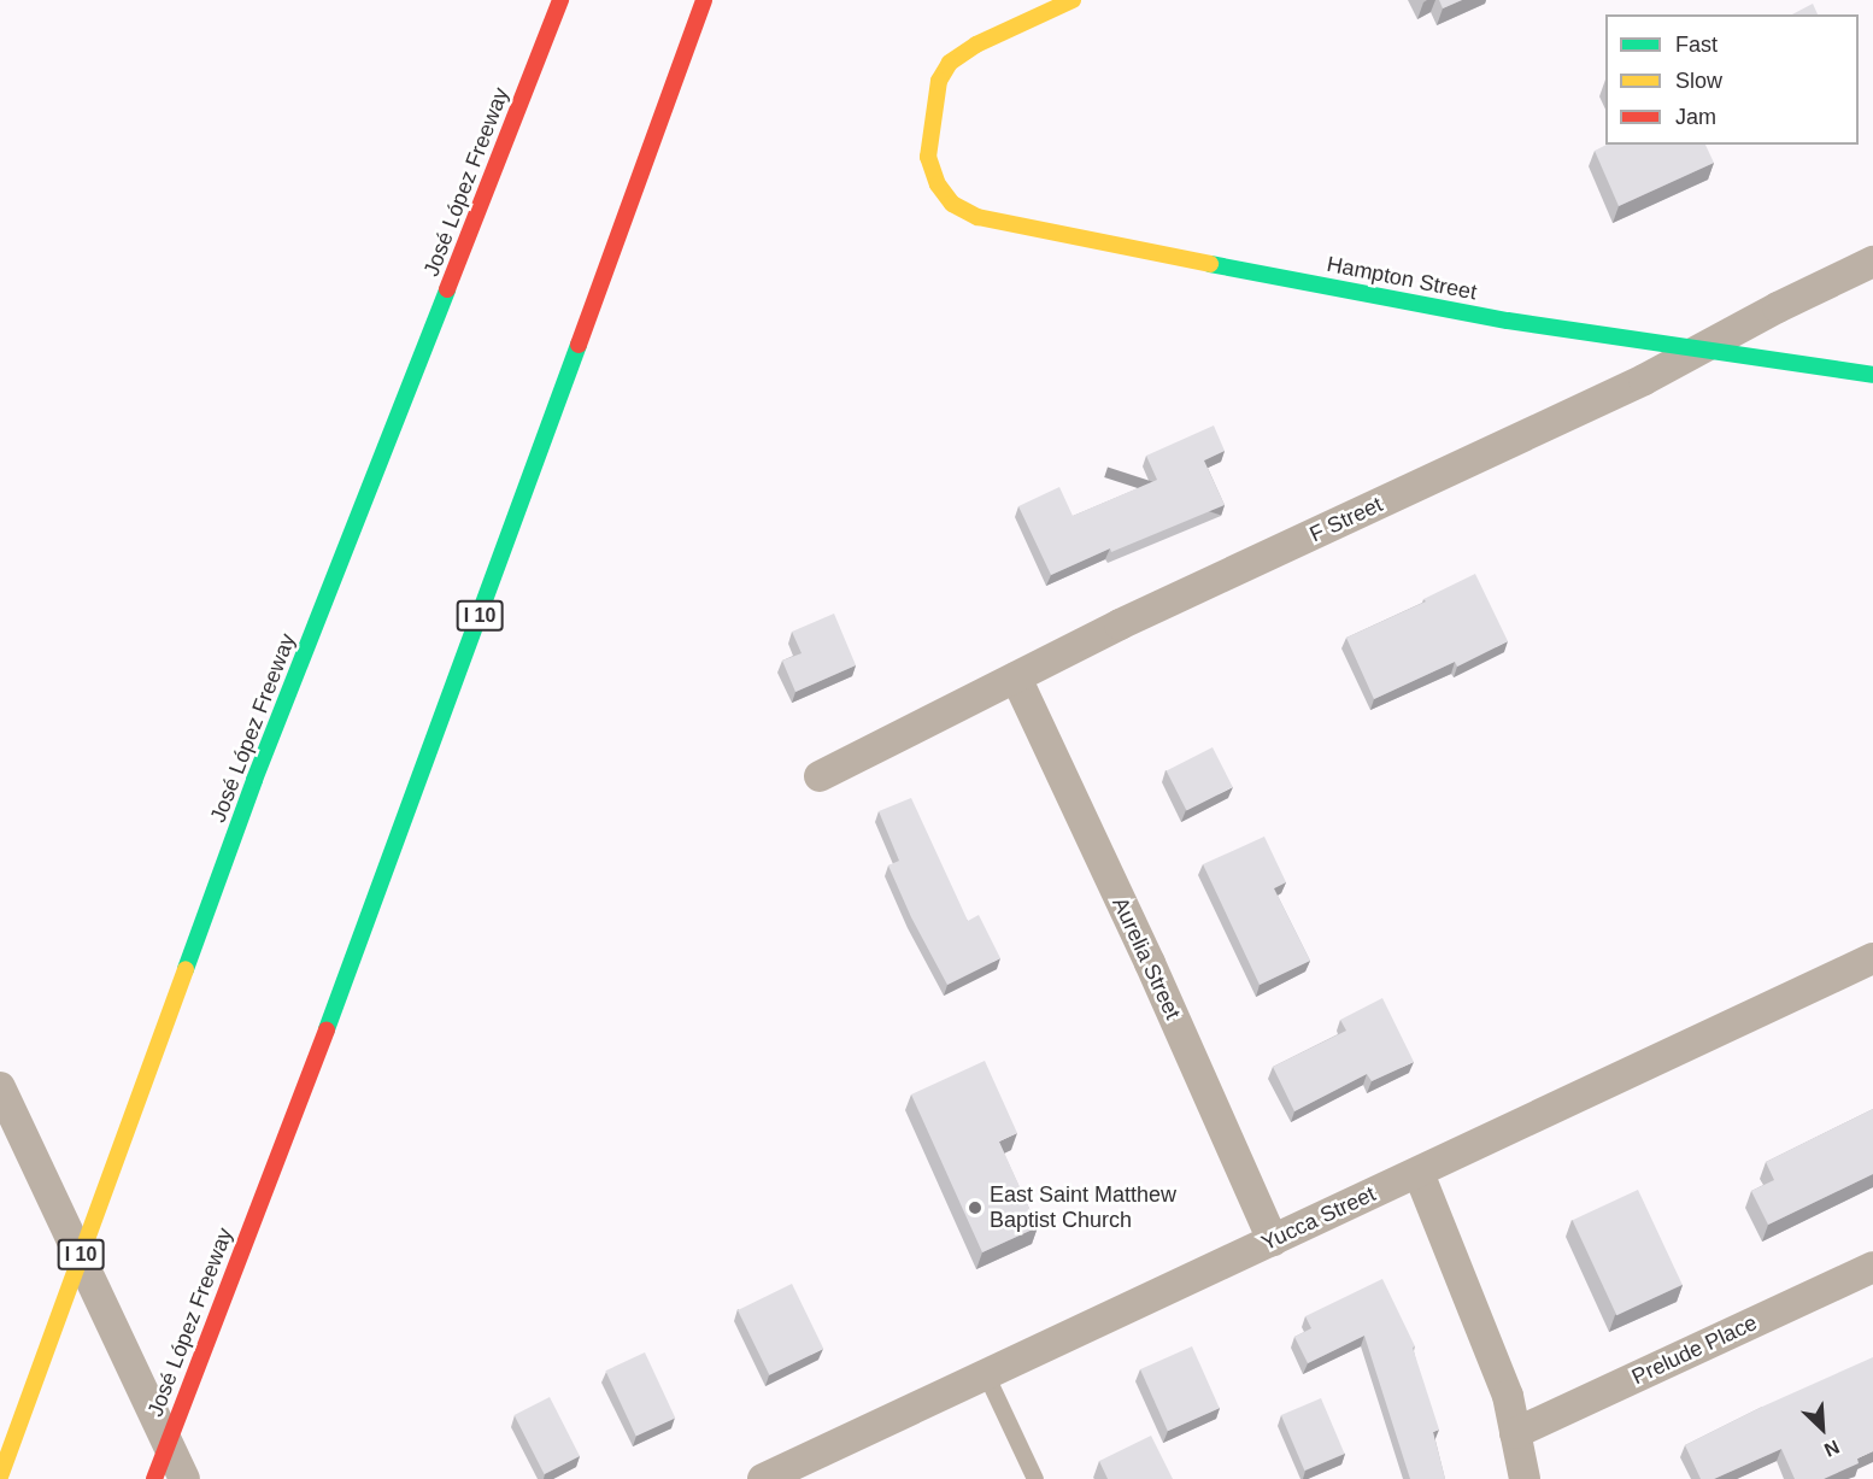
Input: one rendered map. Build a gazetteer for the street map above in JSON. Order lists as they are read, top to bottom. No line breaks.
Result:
{"streets":{"main road":["José López Freeway","Hampton Street","I 10"],"street":["F Street","Aurelia Street","Yucca Street","Prelude Place"]},"crossings":[["Hampton Street","F Street"],["F Street","Aurelia Street"],["Aurelia Street","Yucca Street"]],"places":["East Saint Matthew Baptist Church"],"legend":["Fast","Slow","Jam"],"north":"bottom right"}
